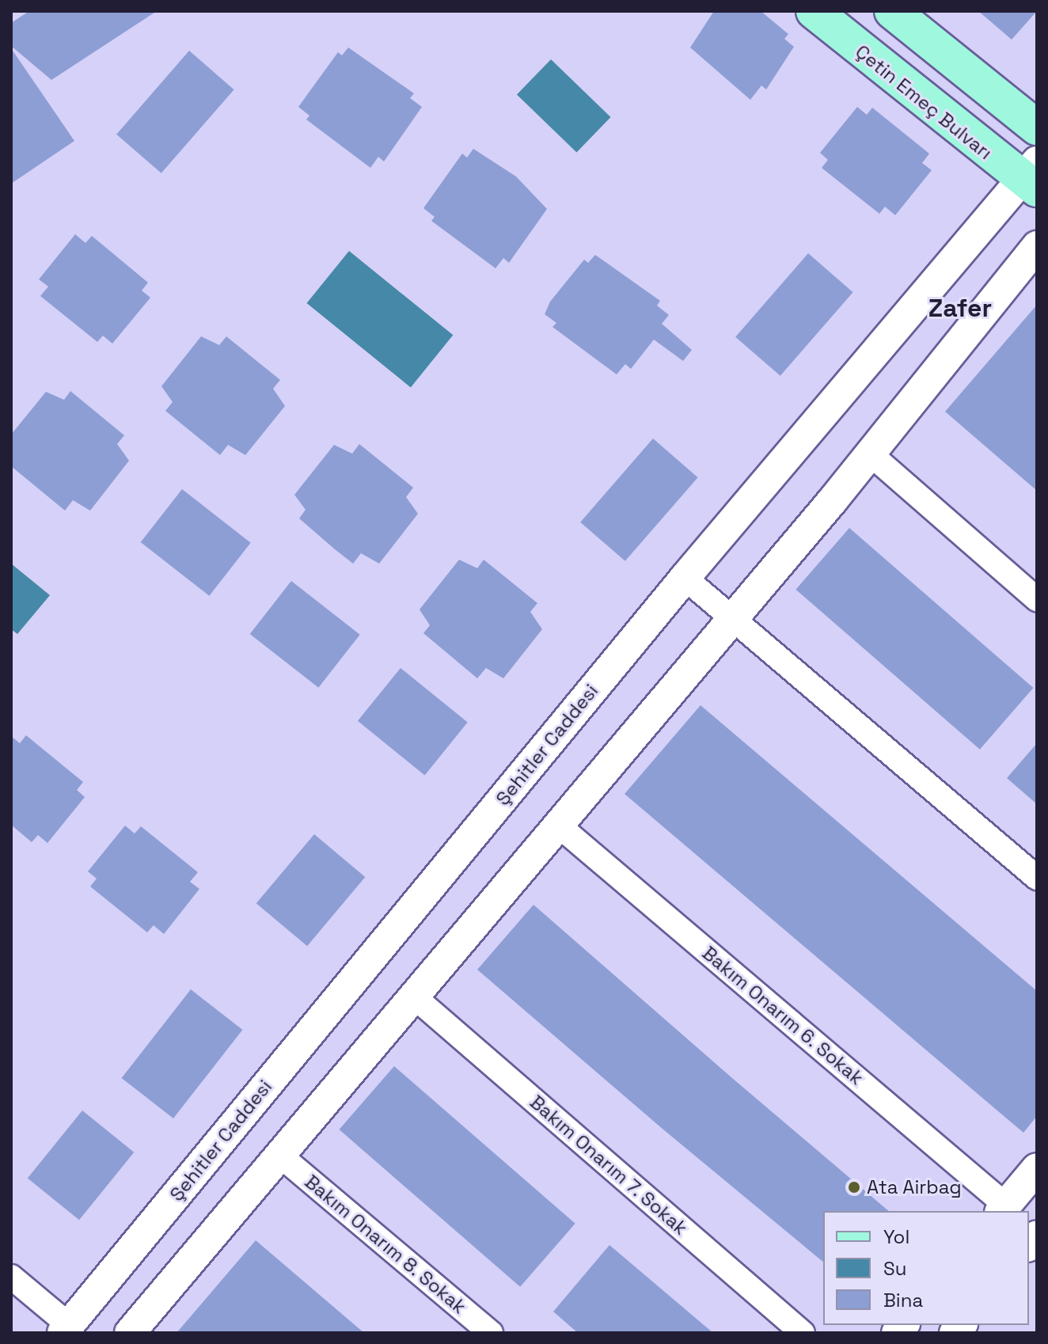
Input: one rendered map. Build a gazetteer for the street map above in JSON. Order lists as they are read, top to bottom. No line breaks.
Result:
{"streets":{"main road":["Çetin Emeç Bulvarı"],"street":["Şehitler Caddesi","Bakım Onarım 6. Sokak","Bakım Onarım 7. Sokak","Bakım Onarım 8. Sokak"]},"crossings":[["Çetin Emeç Bulvarı","Şehitler Caddesi"]],"districts":["Zafer"],"places":["Ata Airbag"],"legend":["Yol","Su","Bina"]}
